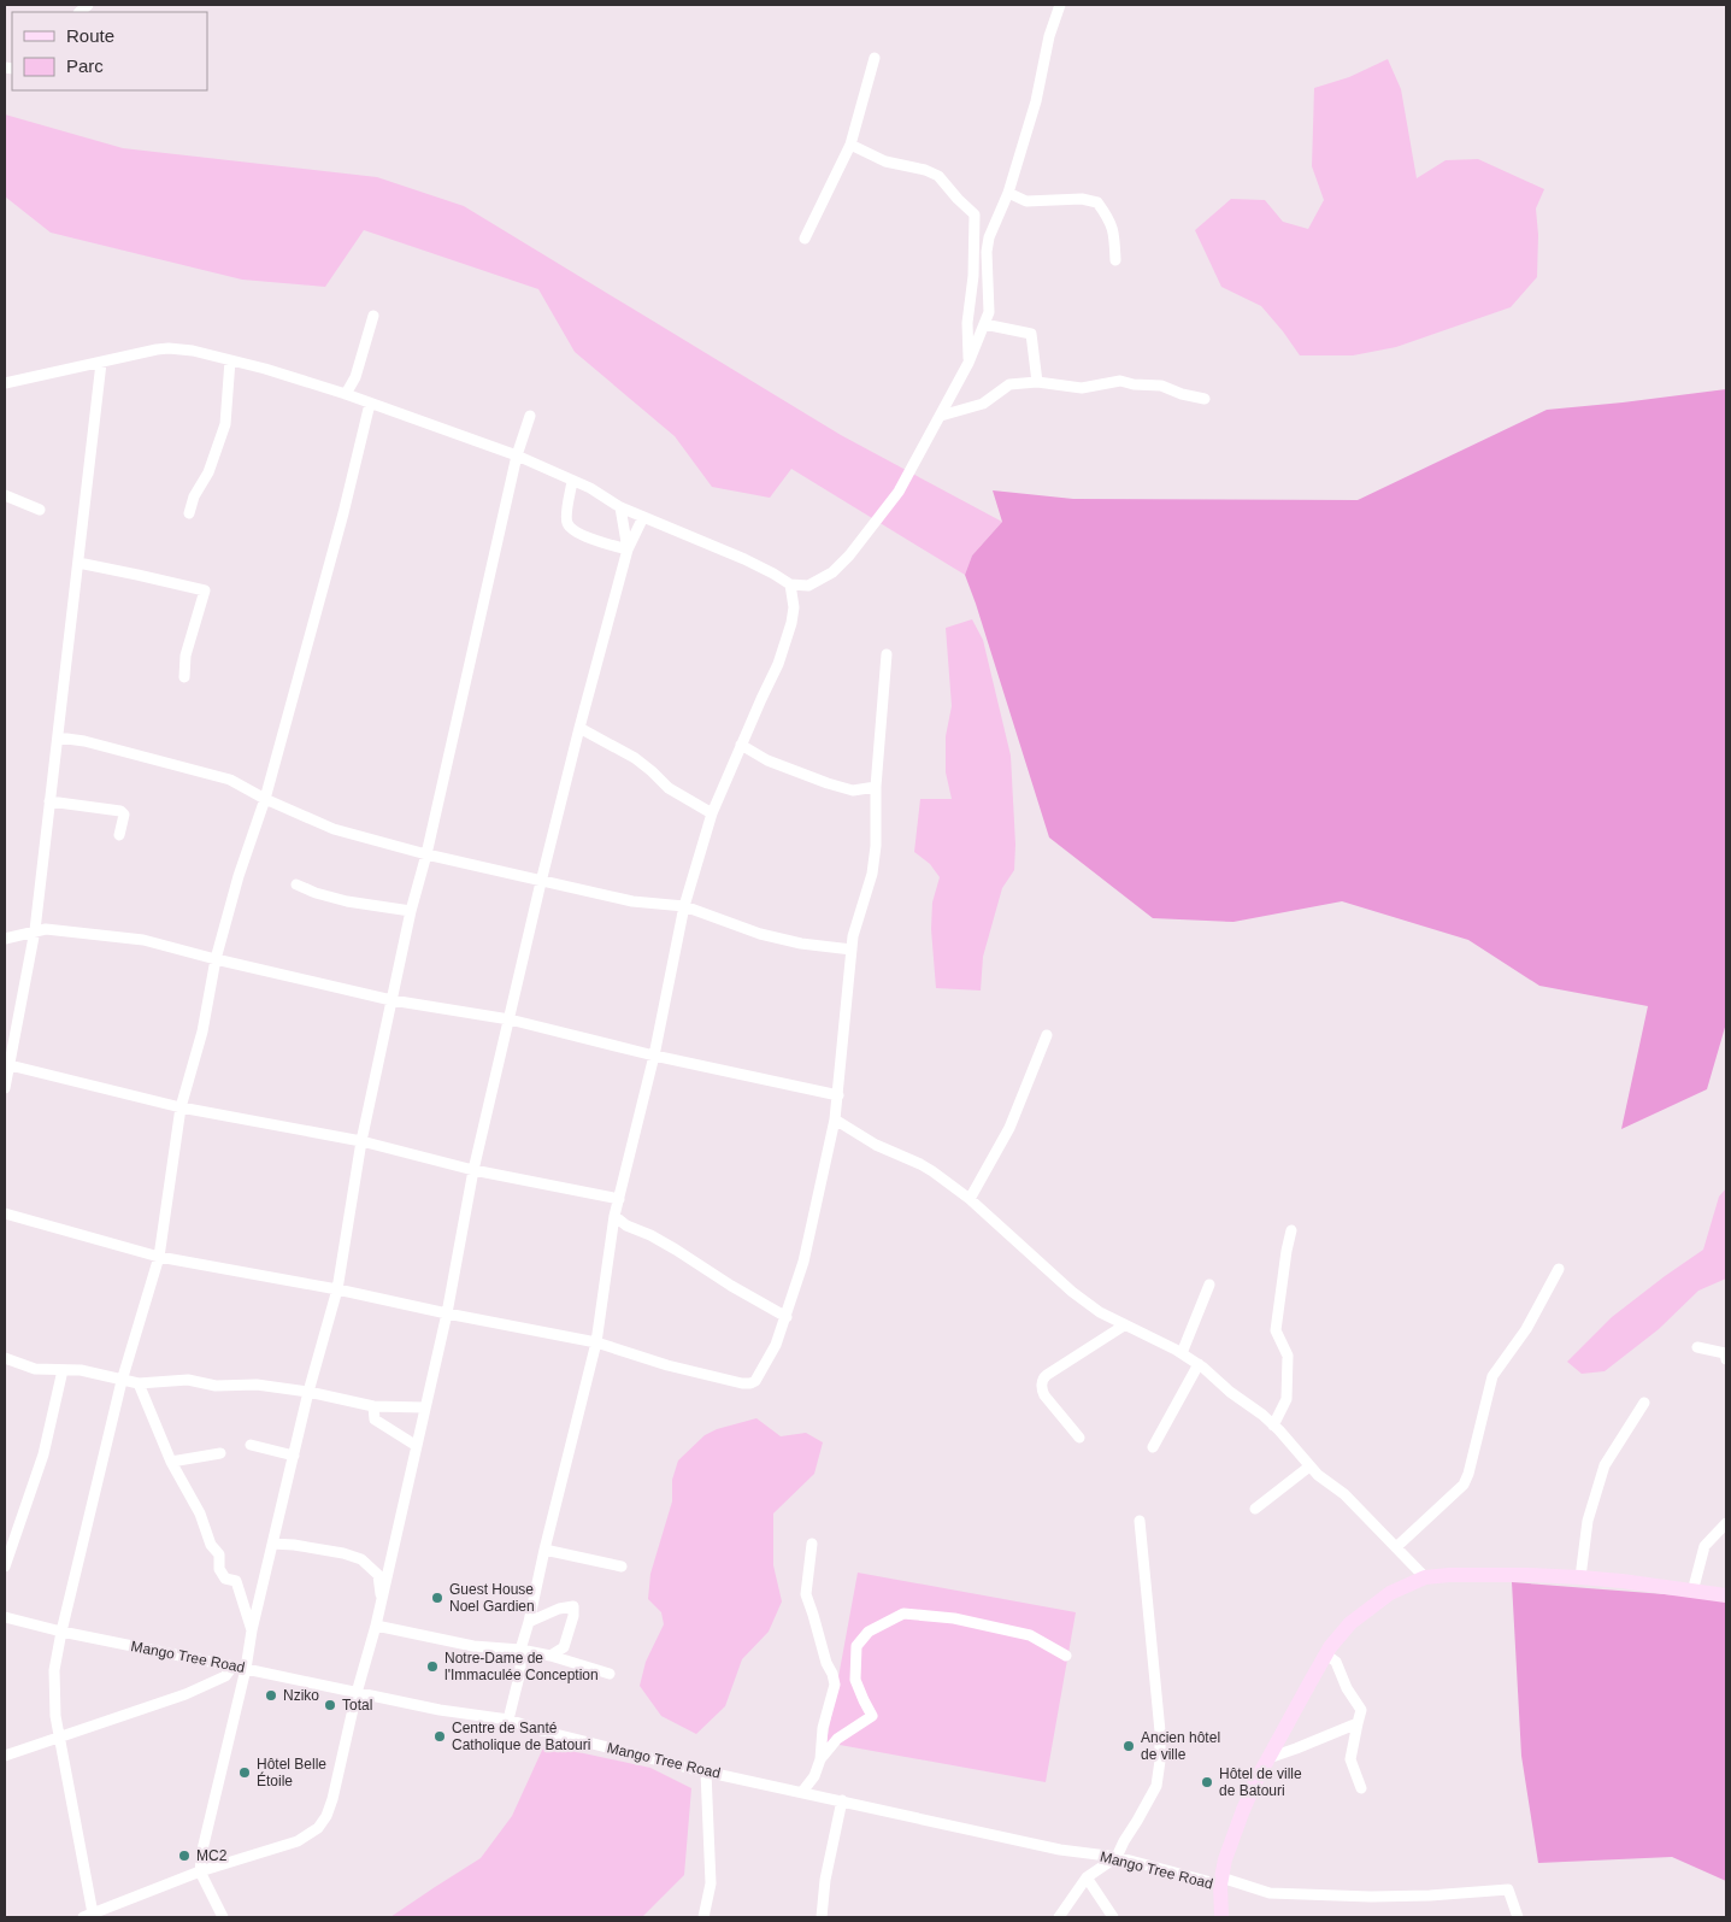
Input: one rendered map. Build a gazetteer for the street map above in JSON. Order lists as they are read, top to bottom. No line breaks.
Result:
{"streets":{"main road":["Mango Tree Road"]},"places":["Guest House Noel Gardien","Notre-Dame de l'Immaculée Conception","Nziko","Total","Centre de Santé Catholique de Batouri","Ancien hôtel de ville","Hôtel Belle Étoile","Hôtel de ville de Batouri","MC2"],"legend":["Route","Parc"]}
